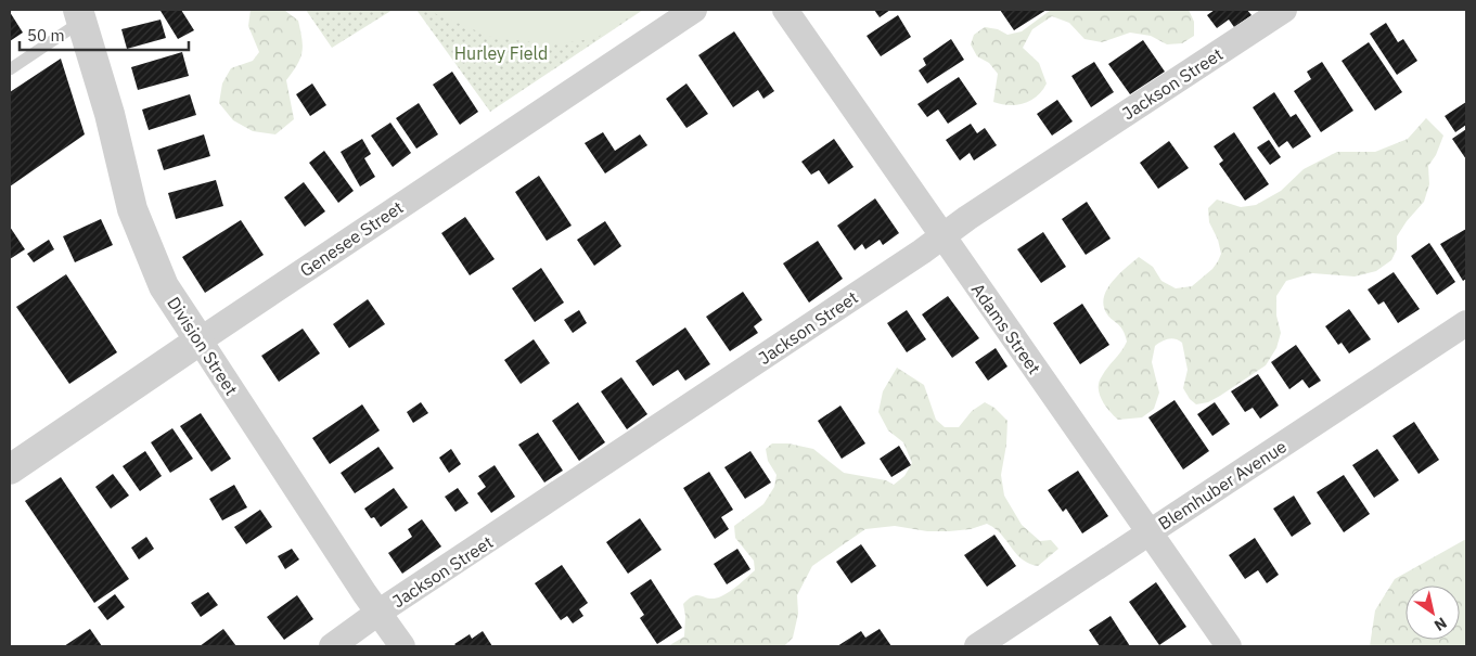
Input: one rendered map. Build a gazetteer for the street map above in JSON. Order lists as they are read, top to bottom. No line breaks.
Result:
{"streets":{"street":["Jackson Street","Genesee Street","Adams Street","Division Street","Blemhuber Avenue"]},"crossings":[["Jackson Street","Adams Street"],["Jackson Street","Division Street"],["Genesee Street","Division Street"],["Adams Street","Blemhuber Avenue"]],"parks":["Hurley Field"],"scale_bar":"50 m","north":"bottom right"}
